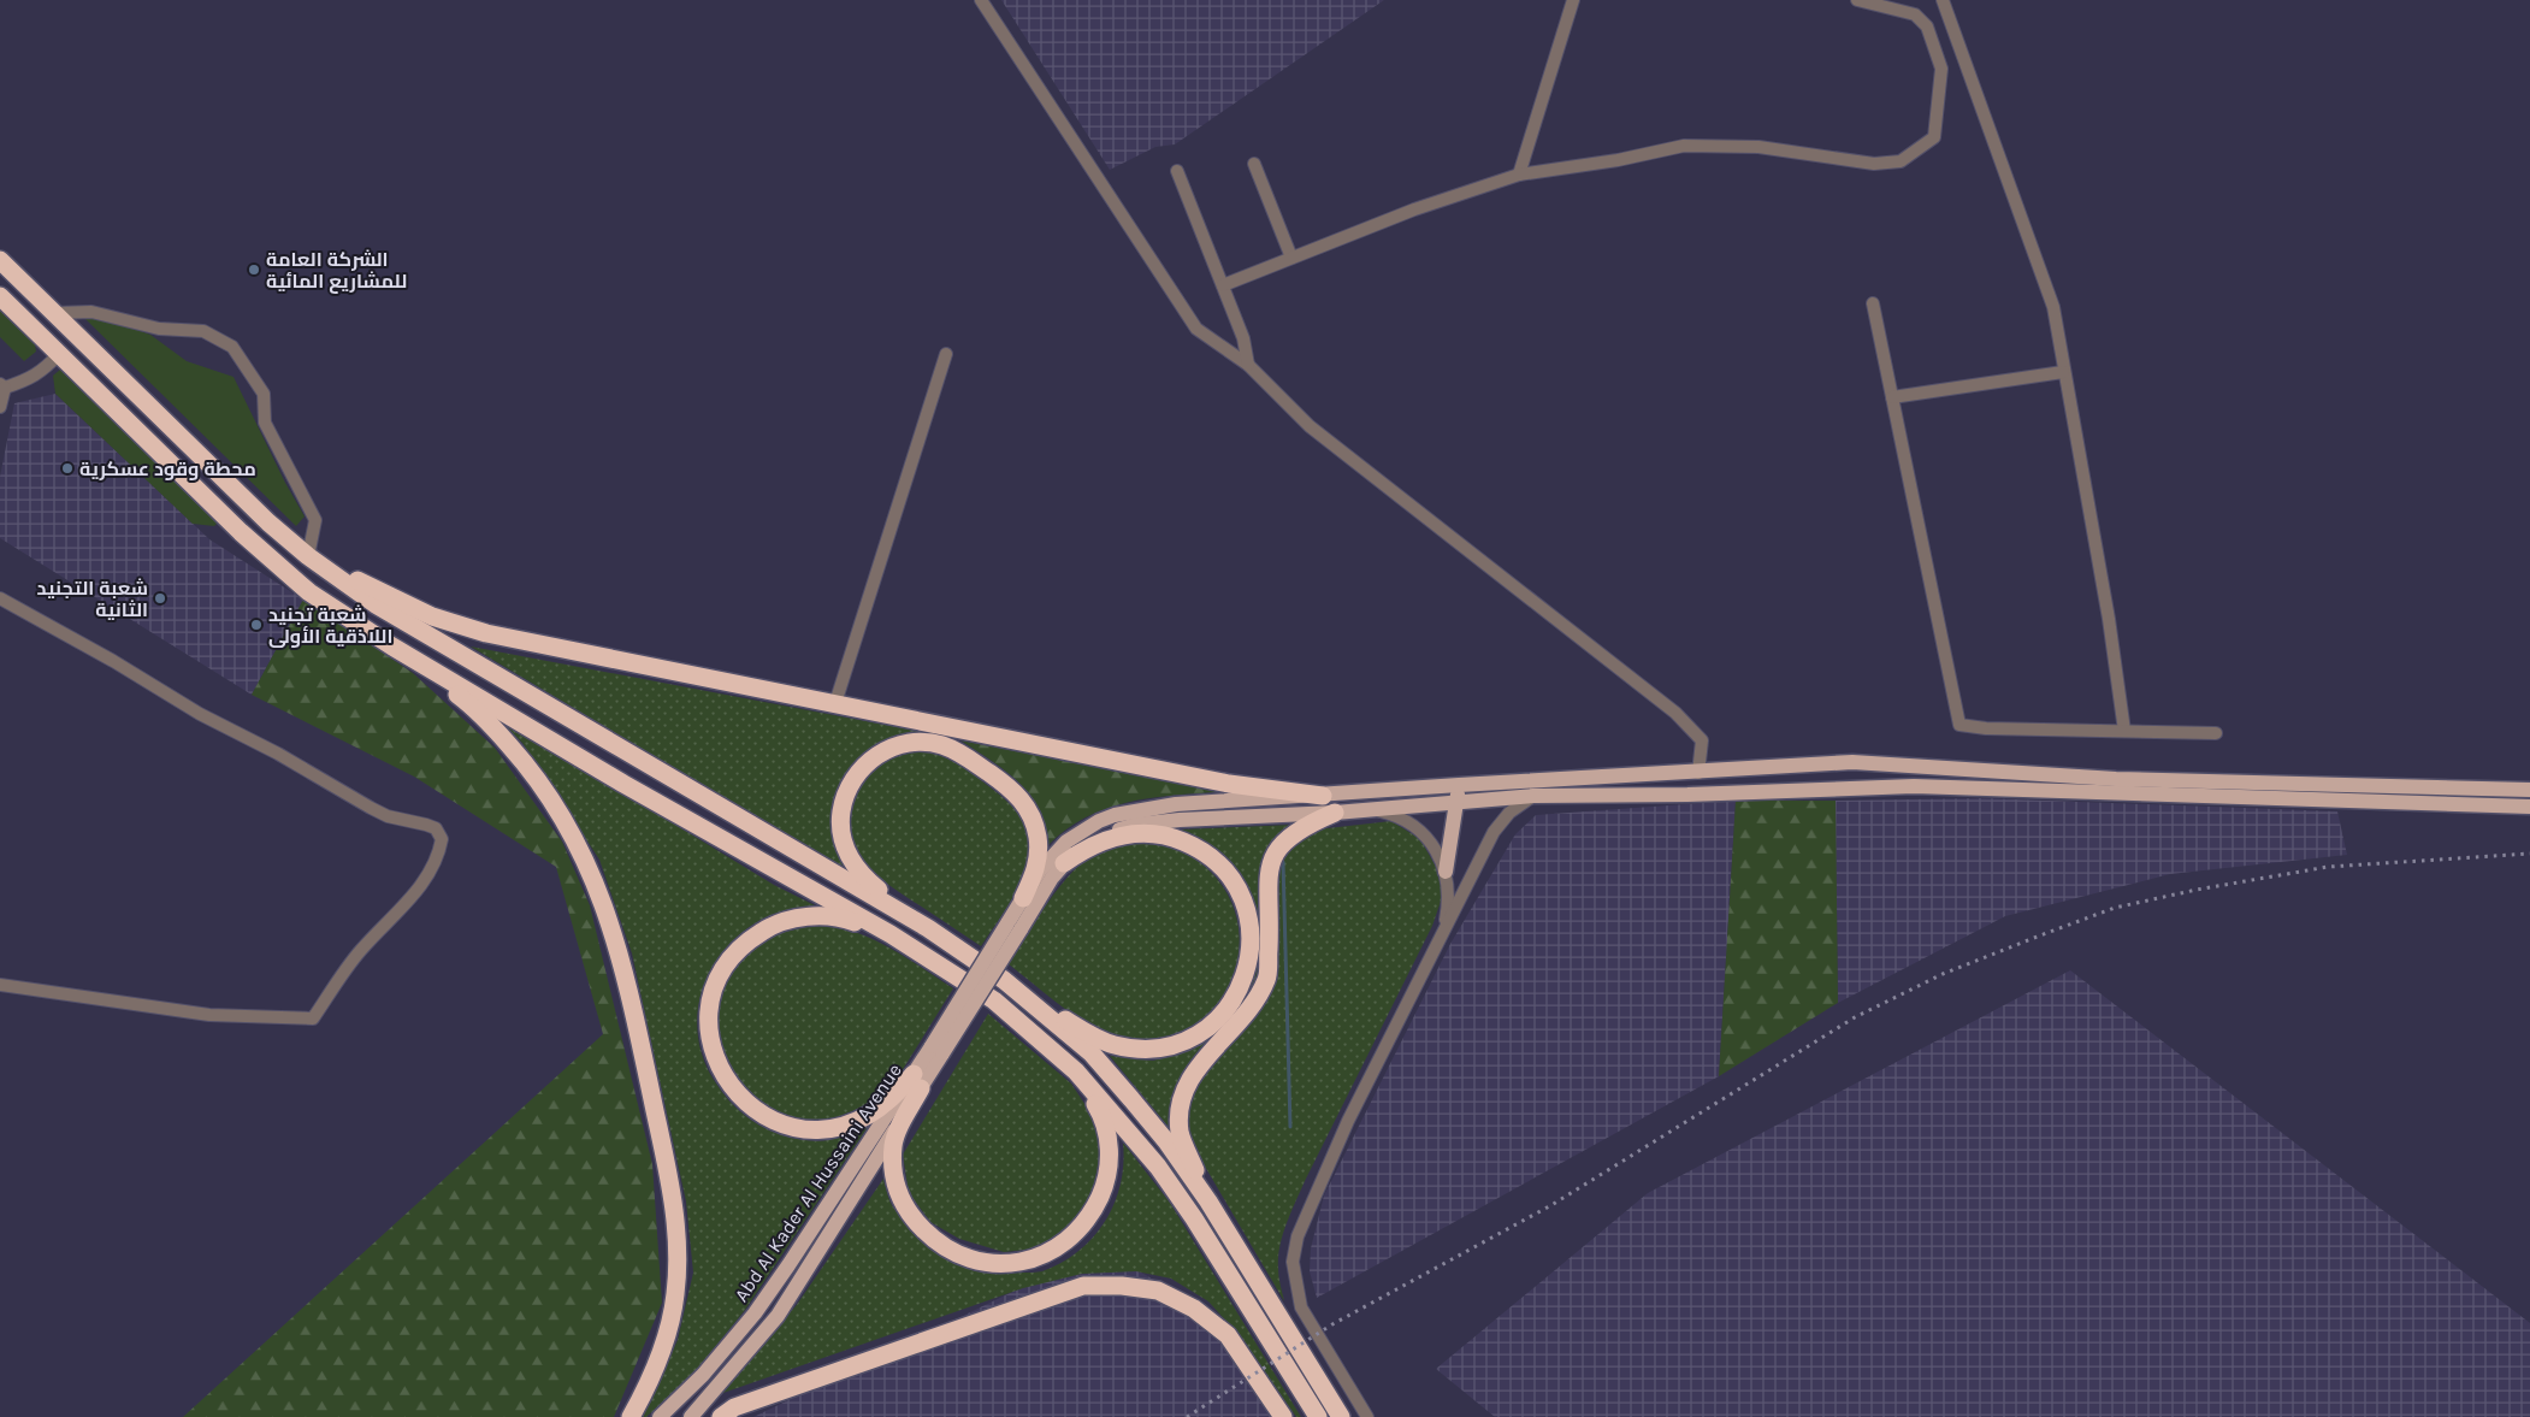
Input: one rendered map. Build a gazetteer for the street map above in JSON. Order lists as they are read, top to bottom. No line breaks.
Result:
{"streets":{"main road":["Abd Al Kader Al Hussaini Avenue"]},"places":["الشركة العامة للمشاريع المائية","محطة وقود عسكرية","شعبة التجنيد الثانية","شعبة تجنيد اللاذقية الأولى"]}
